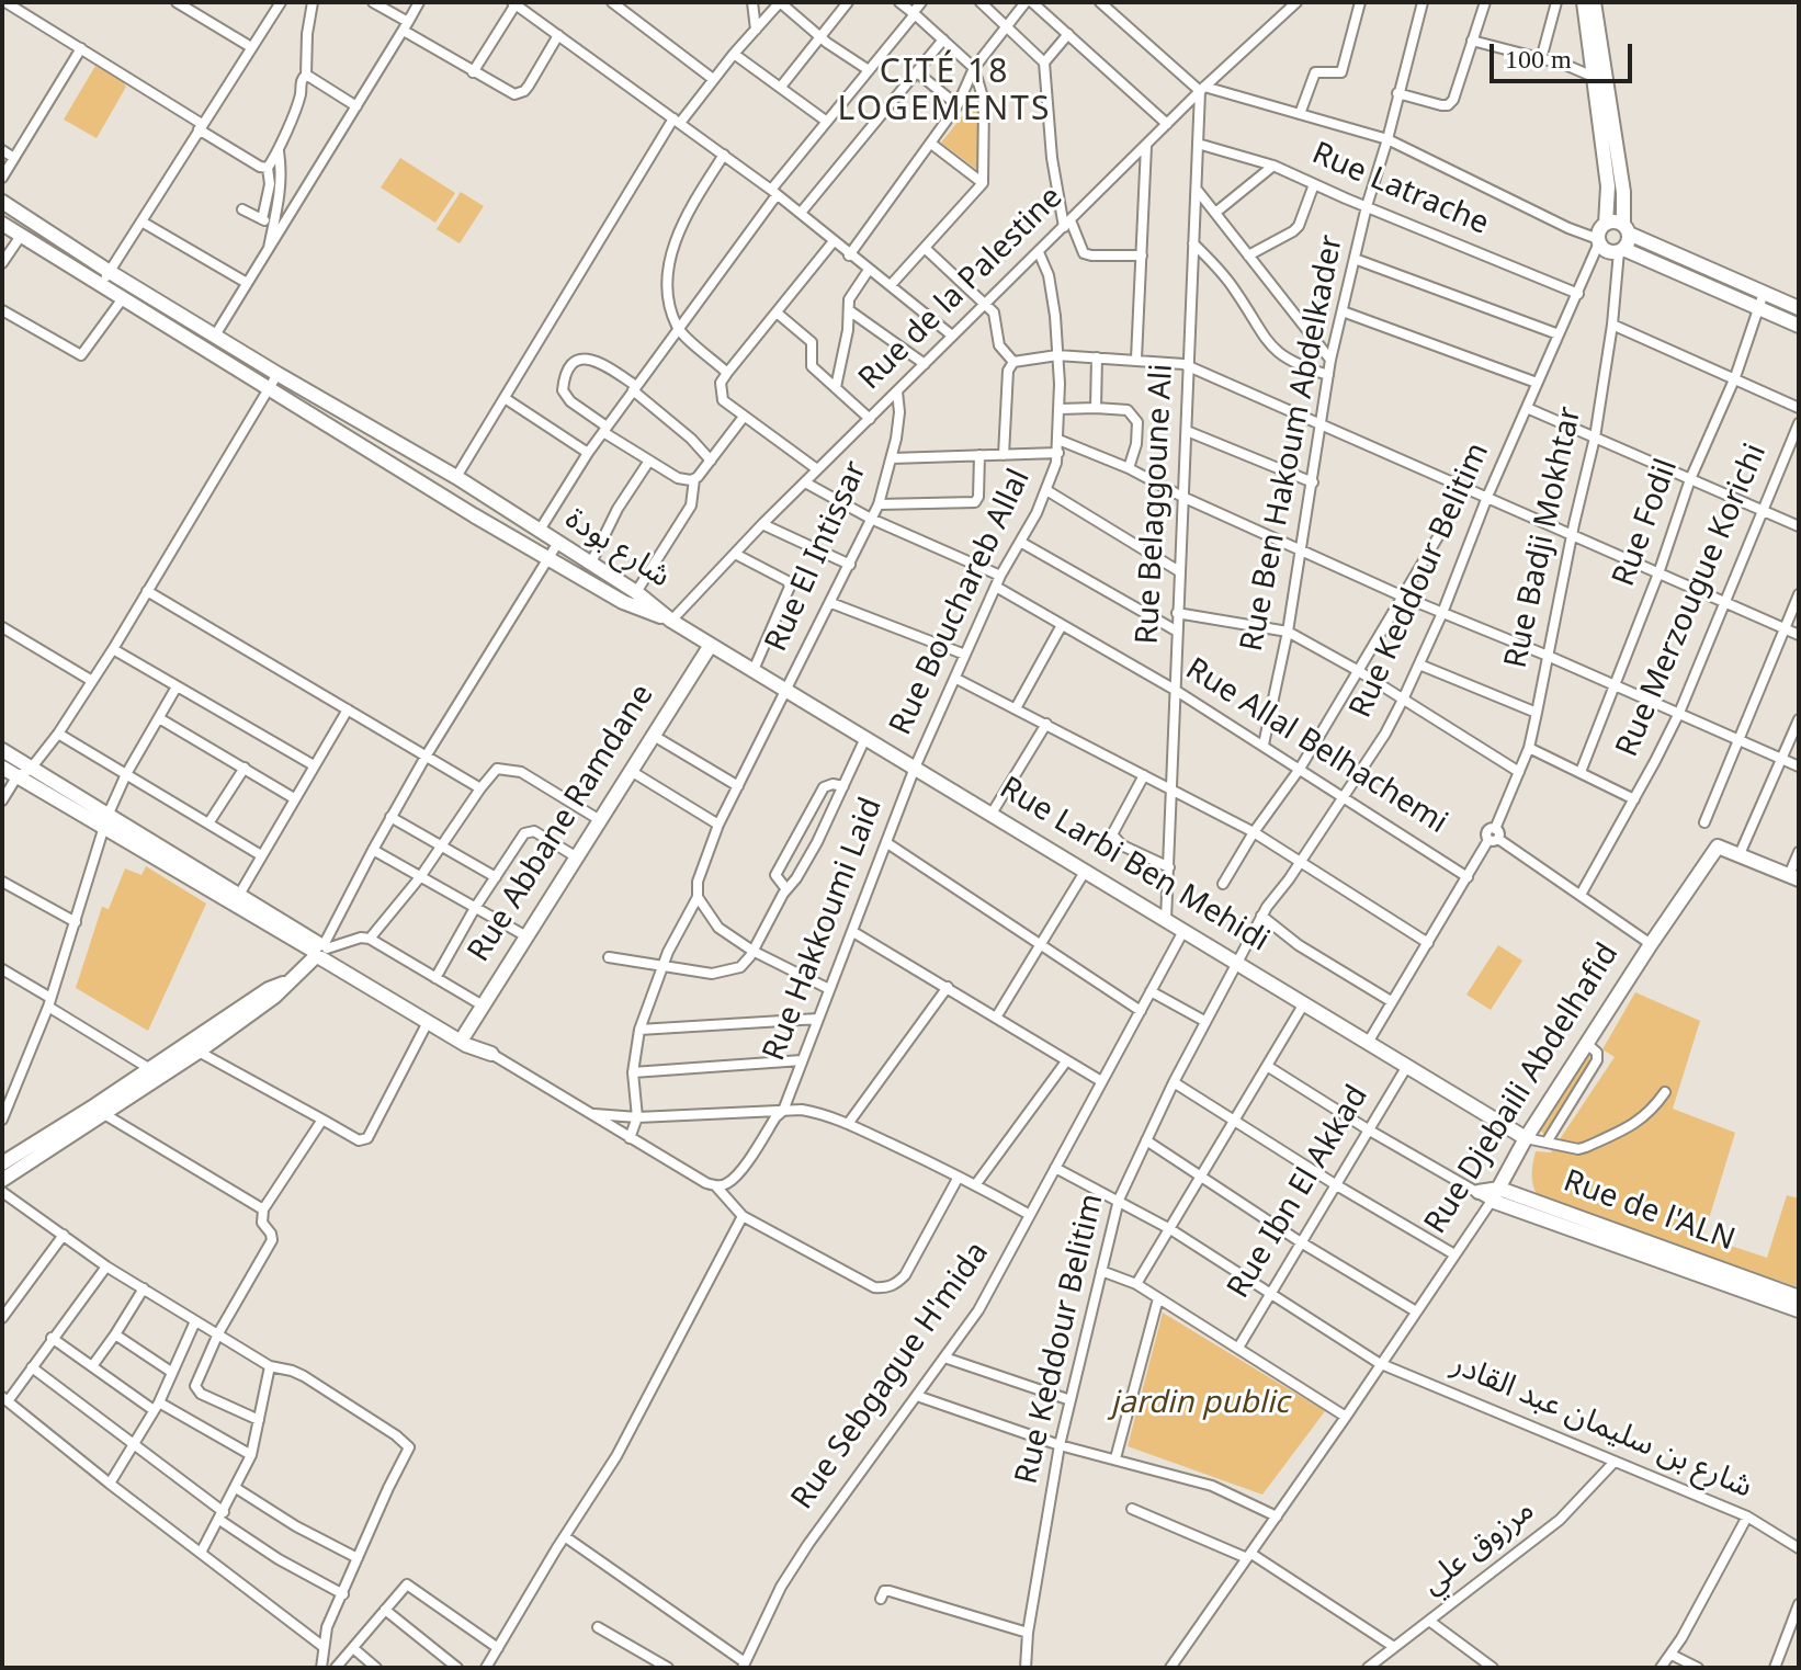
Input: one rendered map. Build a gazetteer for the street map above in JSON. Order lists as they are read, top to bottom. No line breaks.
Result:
{"streets":{"street":["Rue Latrache","Rue de la Palestine","Rue Ben Hakoum Abdelkader","Rue Belaggoune Ali","Rue Fodil","Rue Badji Mokhtar","شارع بودة","Rue El Intissar","Rue Keddour Belitim","Rue Merzougue Korichi","Rue Bouchareb Allal","Rue Allal Belhachemi","Rue Abbane Ramdane","Rue Larbi Ben Mehidi","Rue Hakkoumi Laid","Rue Djebaili Abdelhafid","Rue Ibn El Akkad","Rue de l'ALN","Rue Sebgague H'mida","شارع بن سليمان عبد القادر","مرزوق علي"]},"crossings":[["Rue Latrache","Rue Ben Hakoum Abdelkader"],["Rue Latrache","Rue Belaggoune Ali"],["Rue Latrache","Rue Keddour Belitim"],["Rue de la Palestine","Rue Belaggoune Ali"],["Rue de la Palestine","شارع بودة"],["Rue de la Palestine","Rue El Intissar"],["Rue de la Palestine","Rue Bouchareb Allal"],["Rue de la Palestine","Rue Larbi Ben Mehidi"],["Rue Ben Hakoum Abdelkader","Rue Allal Belhachemi"],["Rue Belaggoune Ali","Rue Allal Belhachemi"],["Rue Belaggoune Ali","Rue Larbi Ben Mehidi"],["Rue Badji Mokhtar","Rue Keddour Belitim"],["Rue Badji Mokhtar","Rue Allal Belhachemi"],["Rue Badji Mokhtar","Rue Larbi Ben Mehidi"],["شارع بودة","Rue Larbi Ben Mehidi"],["Rue El Intissar","Rue Larbi Ben Mehidi"],["Rue Keddour Belitim","Rue Allal Belhachemi"],["Rue Keddour Belitim","Rue Larbi Ben Mehidi"],["Rue Keddour Belitim","شارع بن سليمان عبد القادر"],["Rue Bouchareb Allal","Rue Allal Belhachemi"],["Rue Bouchareb Allal","Rue Larbi Ben Mehidi"],["Rue Bouchareb Allal","Rue Hakkoumi Laid"],["Rue Abbane Ramdane","Rue Larbi Ben Mehidi"],["Rue Larbi Ben Mehidi","Rue Hakkoumi Laid"],["Rue Larbi Ben Mehidi","Rue Djebaili Abdelhafid"],["Rue Larbi Ben Mehidi","Rue Ibn El Akkad"],["Rue Larbi Ben Mehidi","Rue Sebgague H'mida"],["Rue Djebaili Abdelhafid","Rue de l'ALN"],["Rue Djebaili Abdelhafid","شارع بن سليمان عبد القادر"],["Rue Ibn El Akkad","شارع بن سليمان عبد القادر"],["Rue Sebgague H'mida","شارع بن سليمان عبد القادر"],["شارع بن سليمان عبد القادر","مرزوق علي"]],"districts":["CITÉ 18 LOGEMENTS"],"parks":["jardin public"],"scale_bar":"100 m"}
